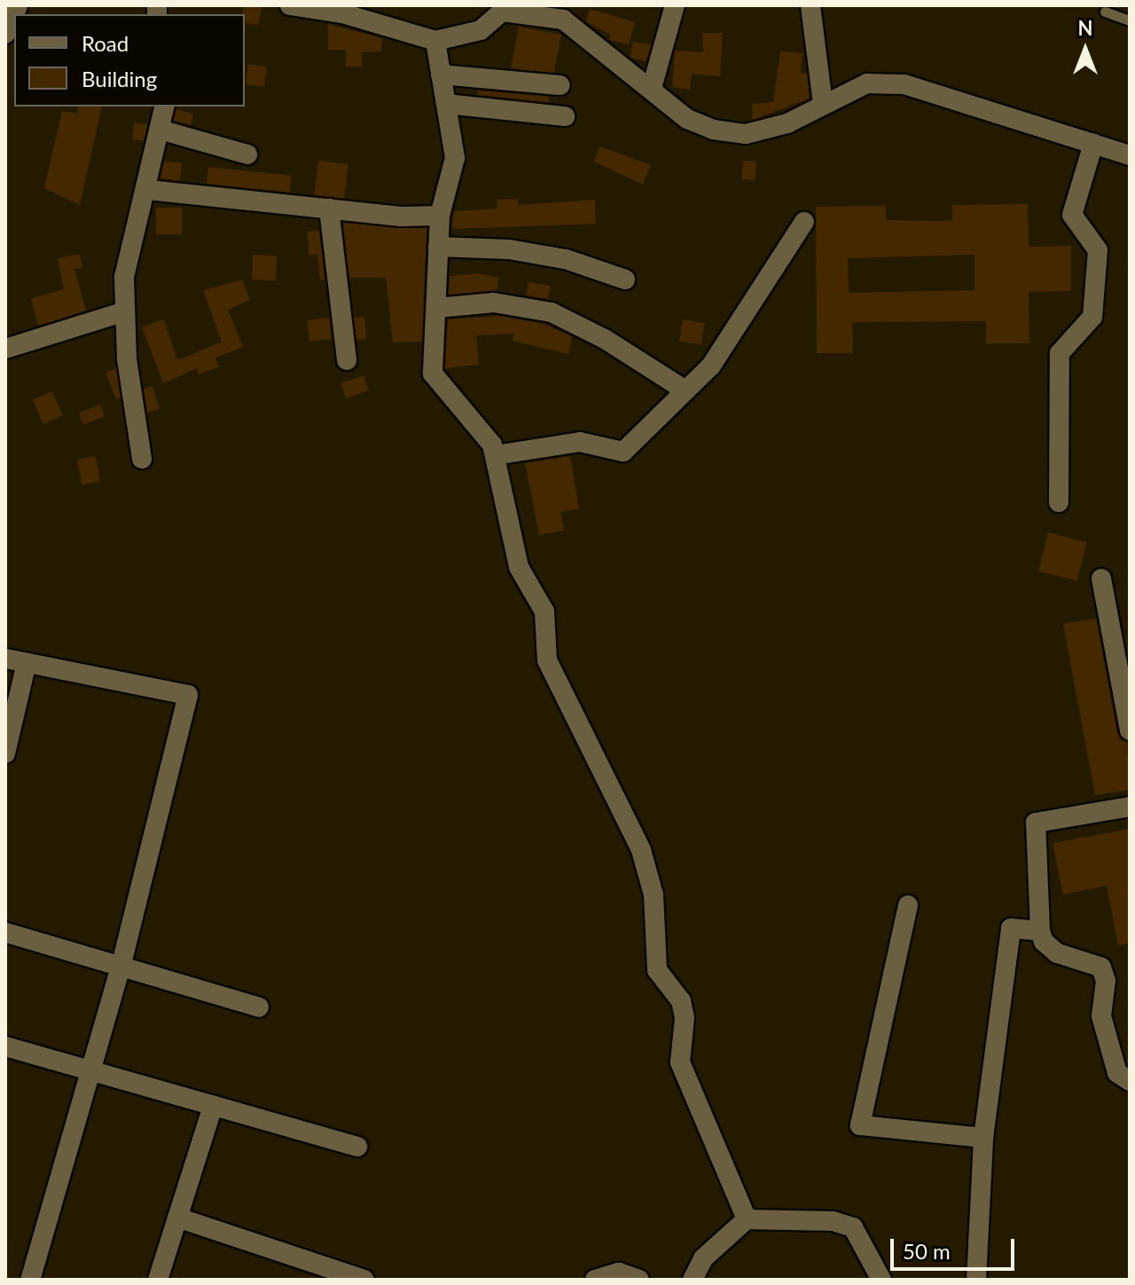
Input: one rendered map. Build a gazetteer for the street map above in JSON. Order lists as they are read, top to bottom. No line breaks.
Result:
{"legend":["Road","Building"],"scale_bar":"50 m","north":"top"}
